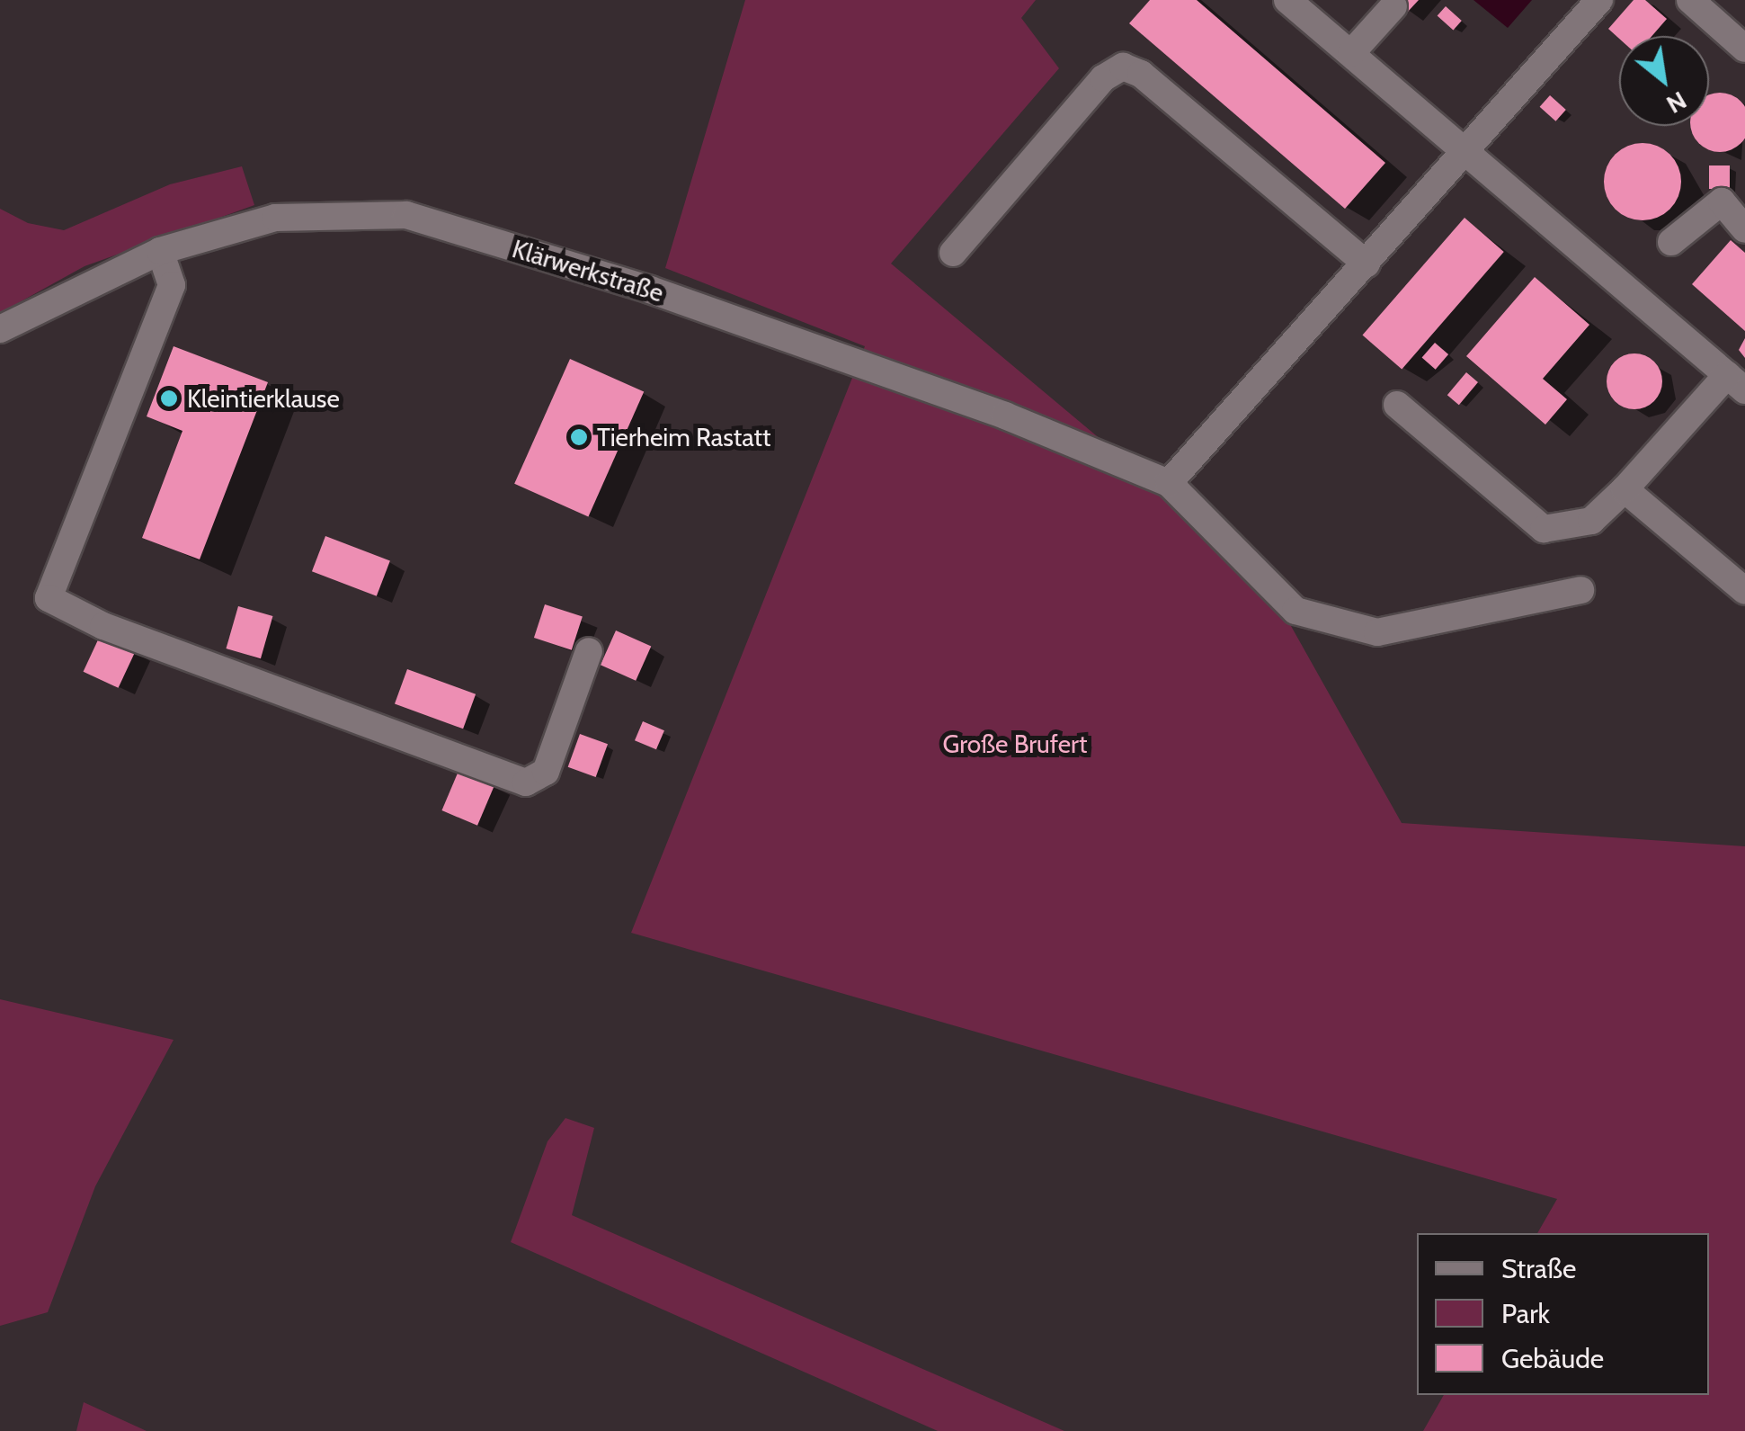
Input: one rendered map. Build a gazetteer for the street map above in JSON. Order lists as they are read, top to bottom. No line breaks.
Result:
{"streets":{"lane":["Klärwerkstraße"]},"parks":["Große Brufert"],"places":["Kleintierklause","Tierheim Rastatt"],"legend":["Straße","Park","Gebäude"],"north":"bottom right"}
